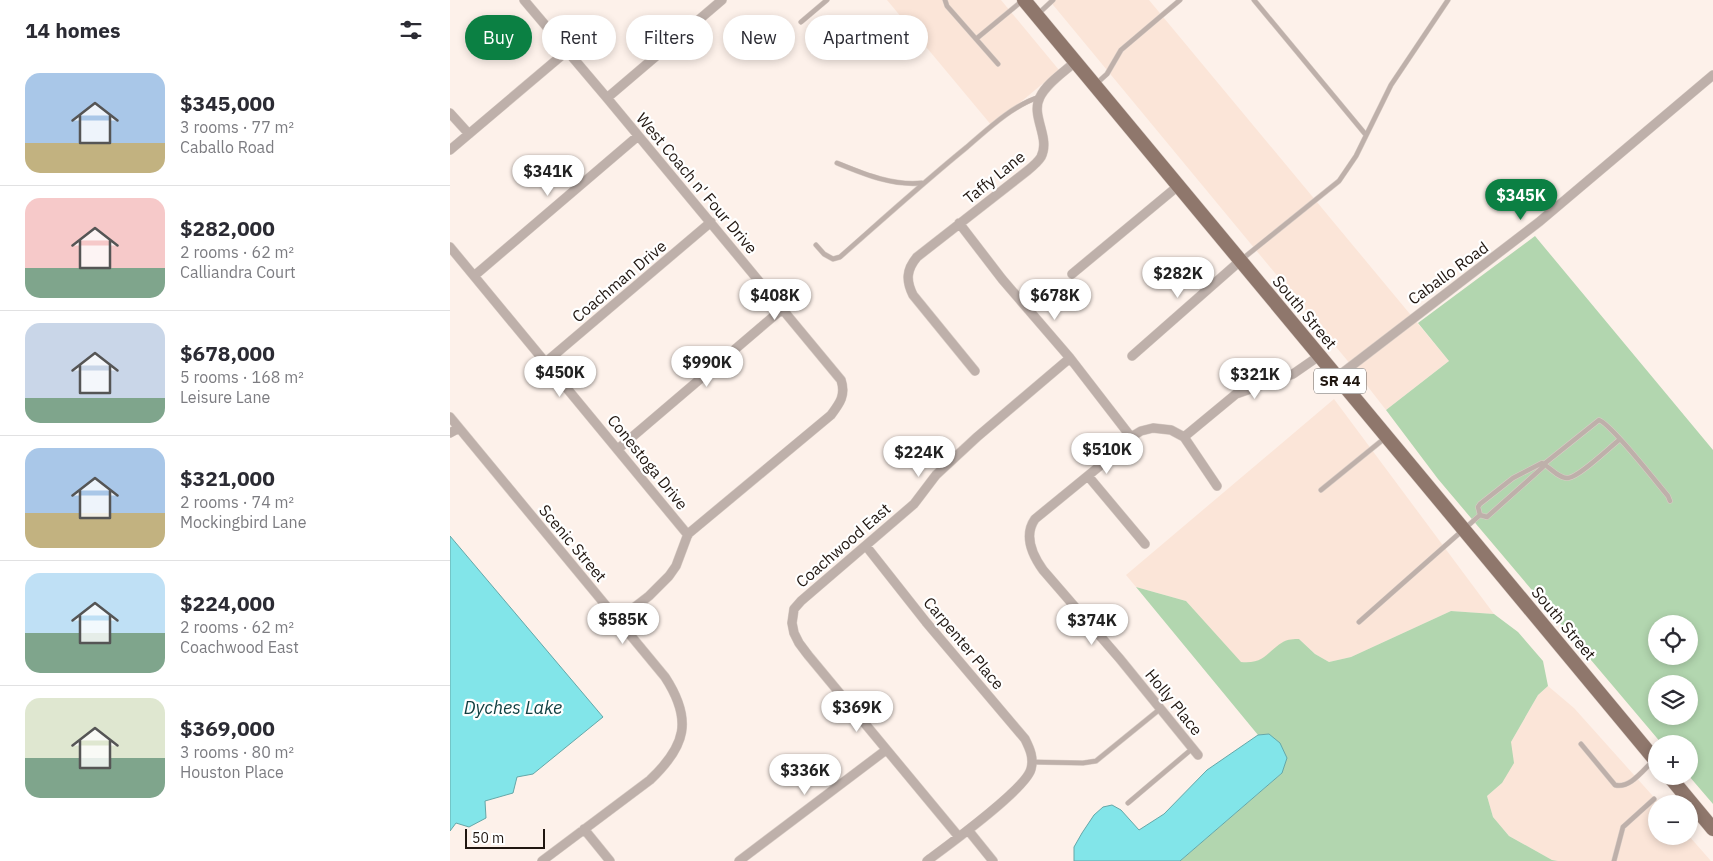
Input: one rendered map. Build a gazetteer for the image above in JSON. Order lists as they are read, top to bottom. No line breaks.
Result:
{"streets":{"main road":["South Street","SR 44"],"street":["Taffy Lane","West Coach n' Four Drive","Caballo Road","Coachman Drive","Conestoga Drive","Scenic Street","Coachwood East","Carpenter Place","Holly Place"]},"crossings":[["West Coach n' Four Drive","Coachman Drive"],["West Coach n' Four Drive","Conestoga Drive"],["West Coach n' Four Drive","Scenic Street"],["Caballo Road","South Street"],["Coachman Drive","Conestoga Drive"],["Coachwood East","Carpenter Place"]],"water":["Dyches Lake"],"scale_bar":"50 m","page":{"heading":"14 homes","chip":["Buy","Rent","Filters","New","Apartment"],"list":[{"name":"$345,000","note":"3 rooms · 77 m² · Caballo Road"},{"name":"$282,000","note":"2 rooms · 62 m² · Calliandra Court"},{"name":"$678,000","note":"5 rooms · 168 m² · Leisure Lane"},{"name":"$321,000","note":"2 rooms · 74 m² · Mockingbird Lane"},{"name":"$224,000","note":"2 rooms · 62 m² · Coachwood East"},{"name":"$369,000","note":"3 rooms · 80 m² · Houston Place"}],"price":["$341K","$345K","$282K","$408K","$678K","$990K","$450K","$321K","$510K","$224K","$585K","$374K","$369K","$336K"],"map_buttons":["+","−"],"scale":"50 m"}}
